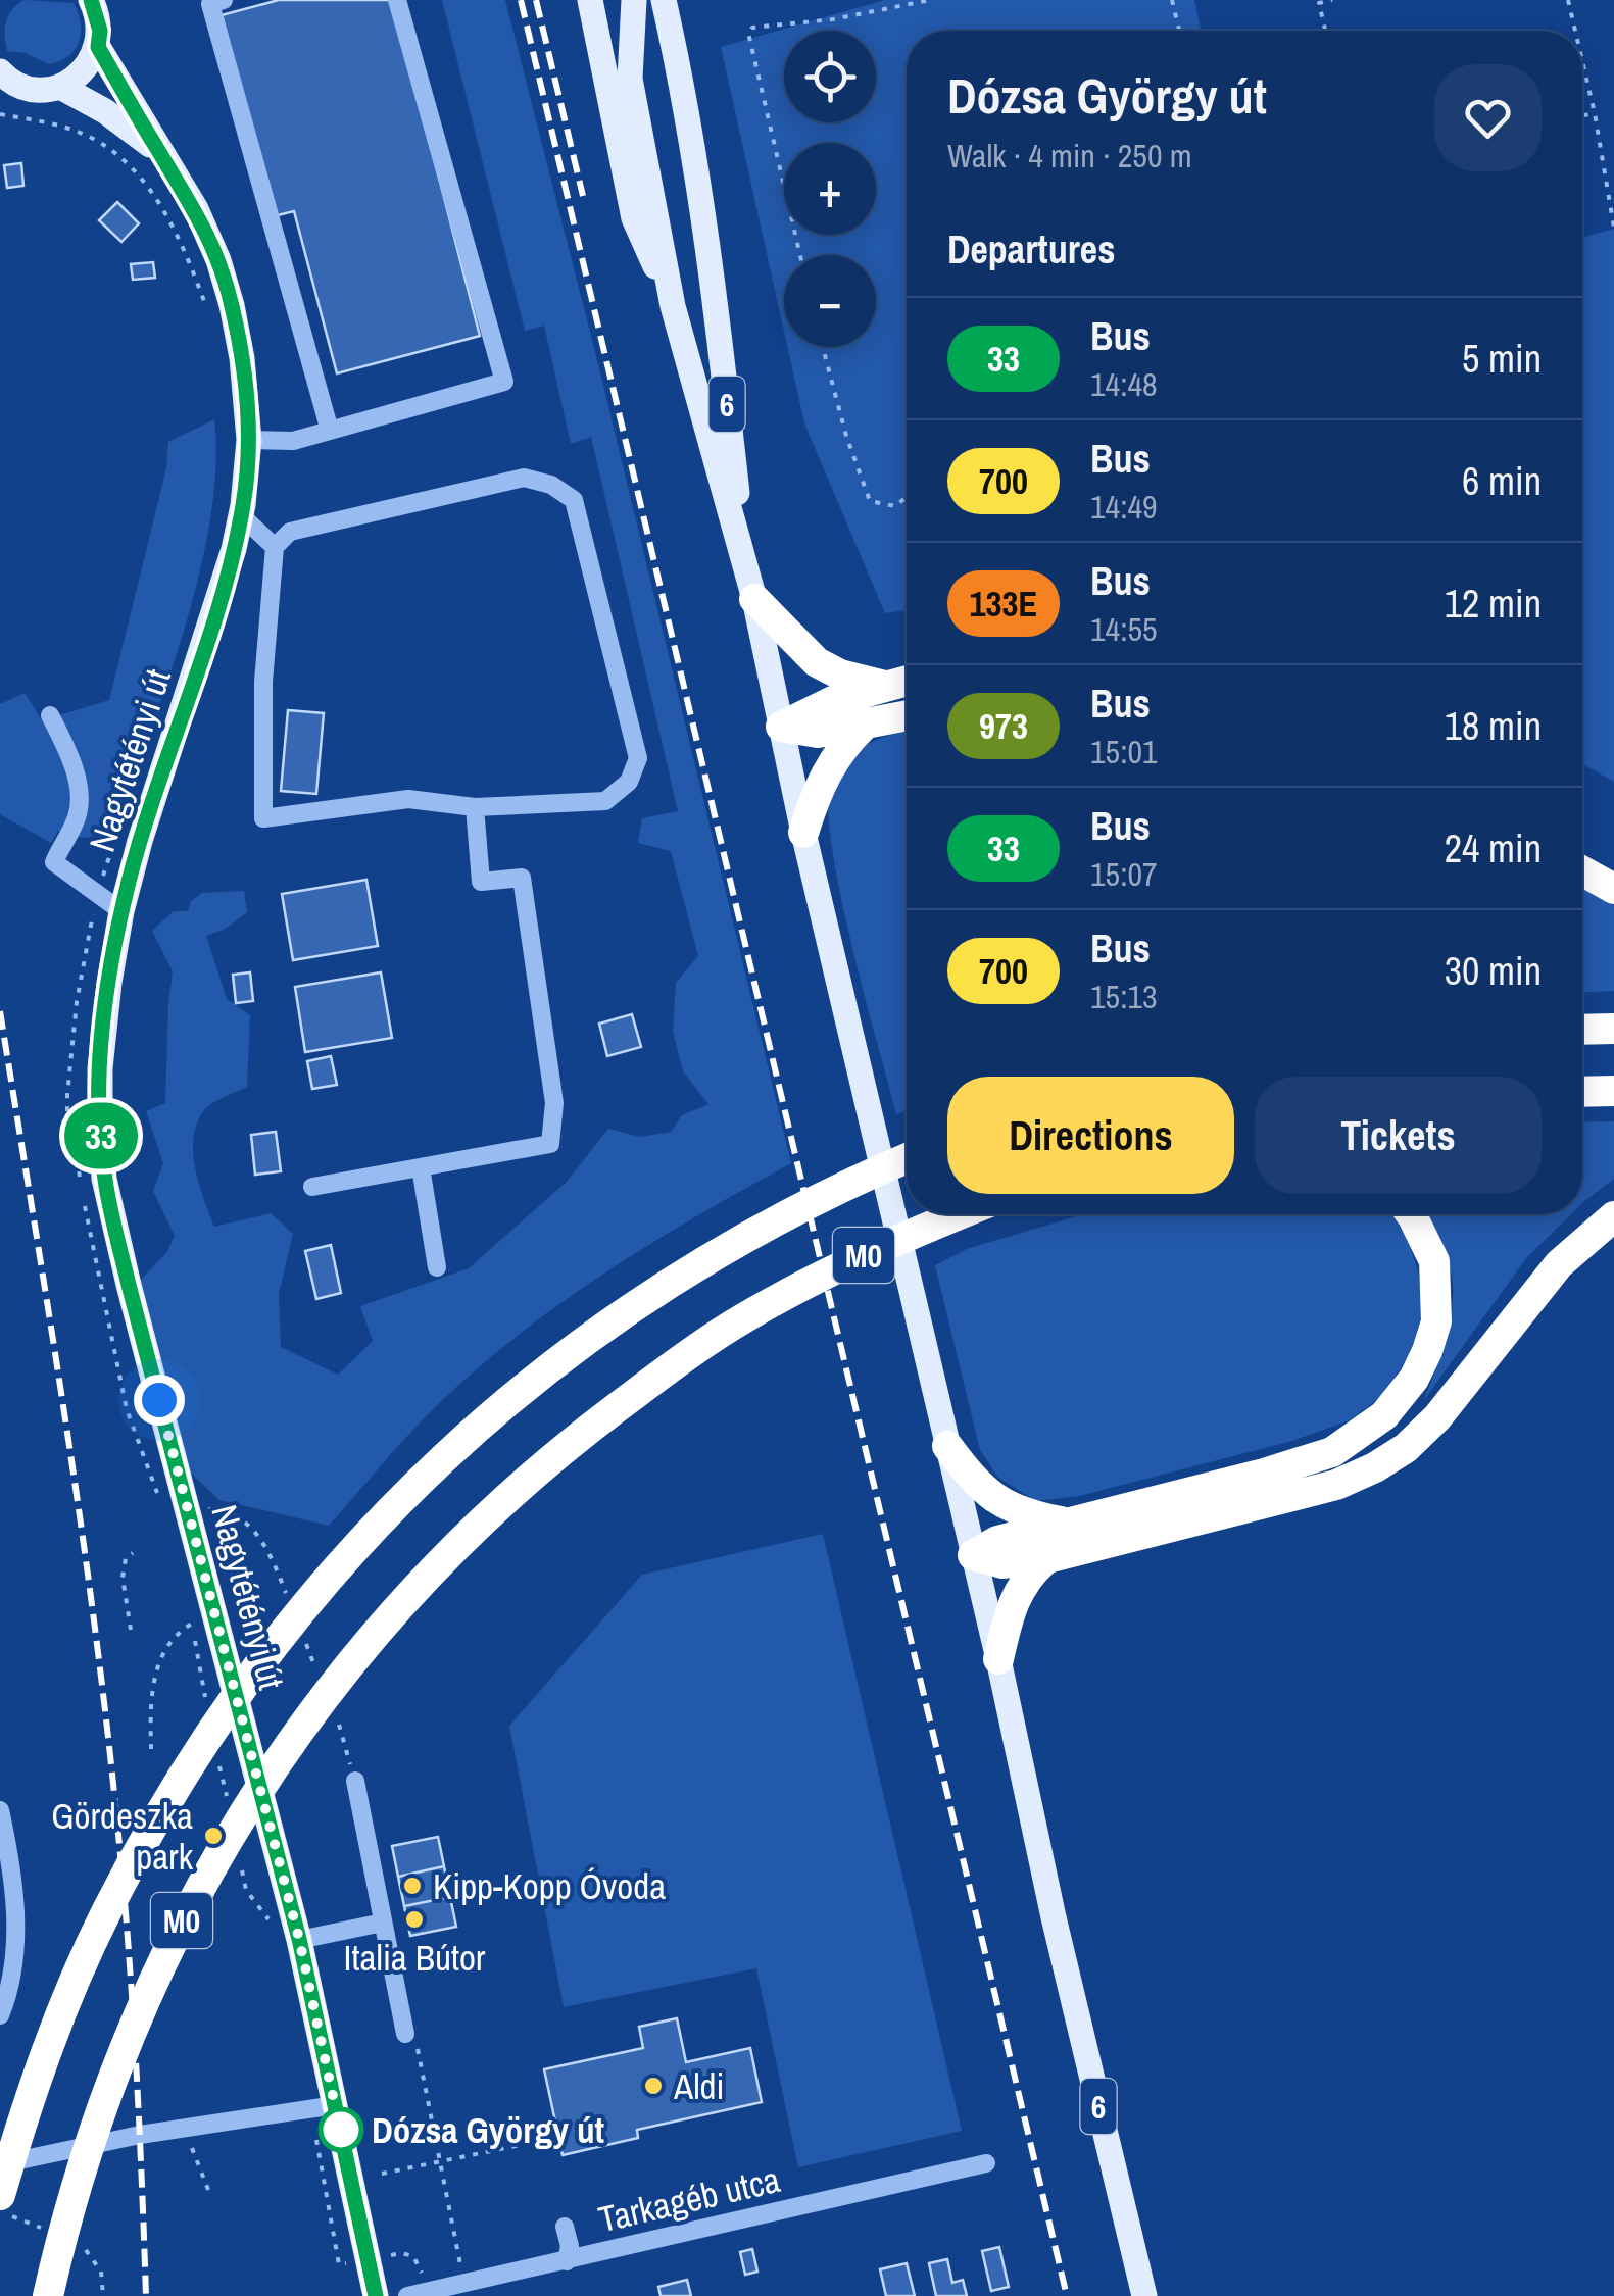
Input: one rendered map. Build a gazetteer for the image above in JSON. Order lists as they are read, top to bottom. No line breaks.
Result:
{"streets":{"highway":["M0"],"main road":["6","Nagytétényi út"],"street":["Tarkagéb utca"]},"places":["Gördeszka park","Kipp-Kopp Óvoda","Italia Bútor","Aldi","Dózsa György út"],"lines":["bus line 33"],"page":{"on_map":"33","map_buttons":["+","−"],"heading":[["Dózsa György út","Walk · 4 min · 250 m"],"Departures"],"list":[{"mark":"33","name":"Bus","note":"14:48","value":"5 min"},{"mark":"700","name":"Bus","note":"14:49","value":"6 min"},{"mark":"133E","name":"Bus","note":"14:55","value":"12 min"},{"mark":"973","name":"Bus","note":"15:01","value":"18 min"},{"mark":"33","name":"Bus","note":"15:07","value":"24 min"},{"mark":"700","name":"Bus","note":"15:13","value":"30 min"}],"buttons":["Directions","Tickets"]}}
